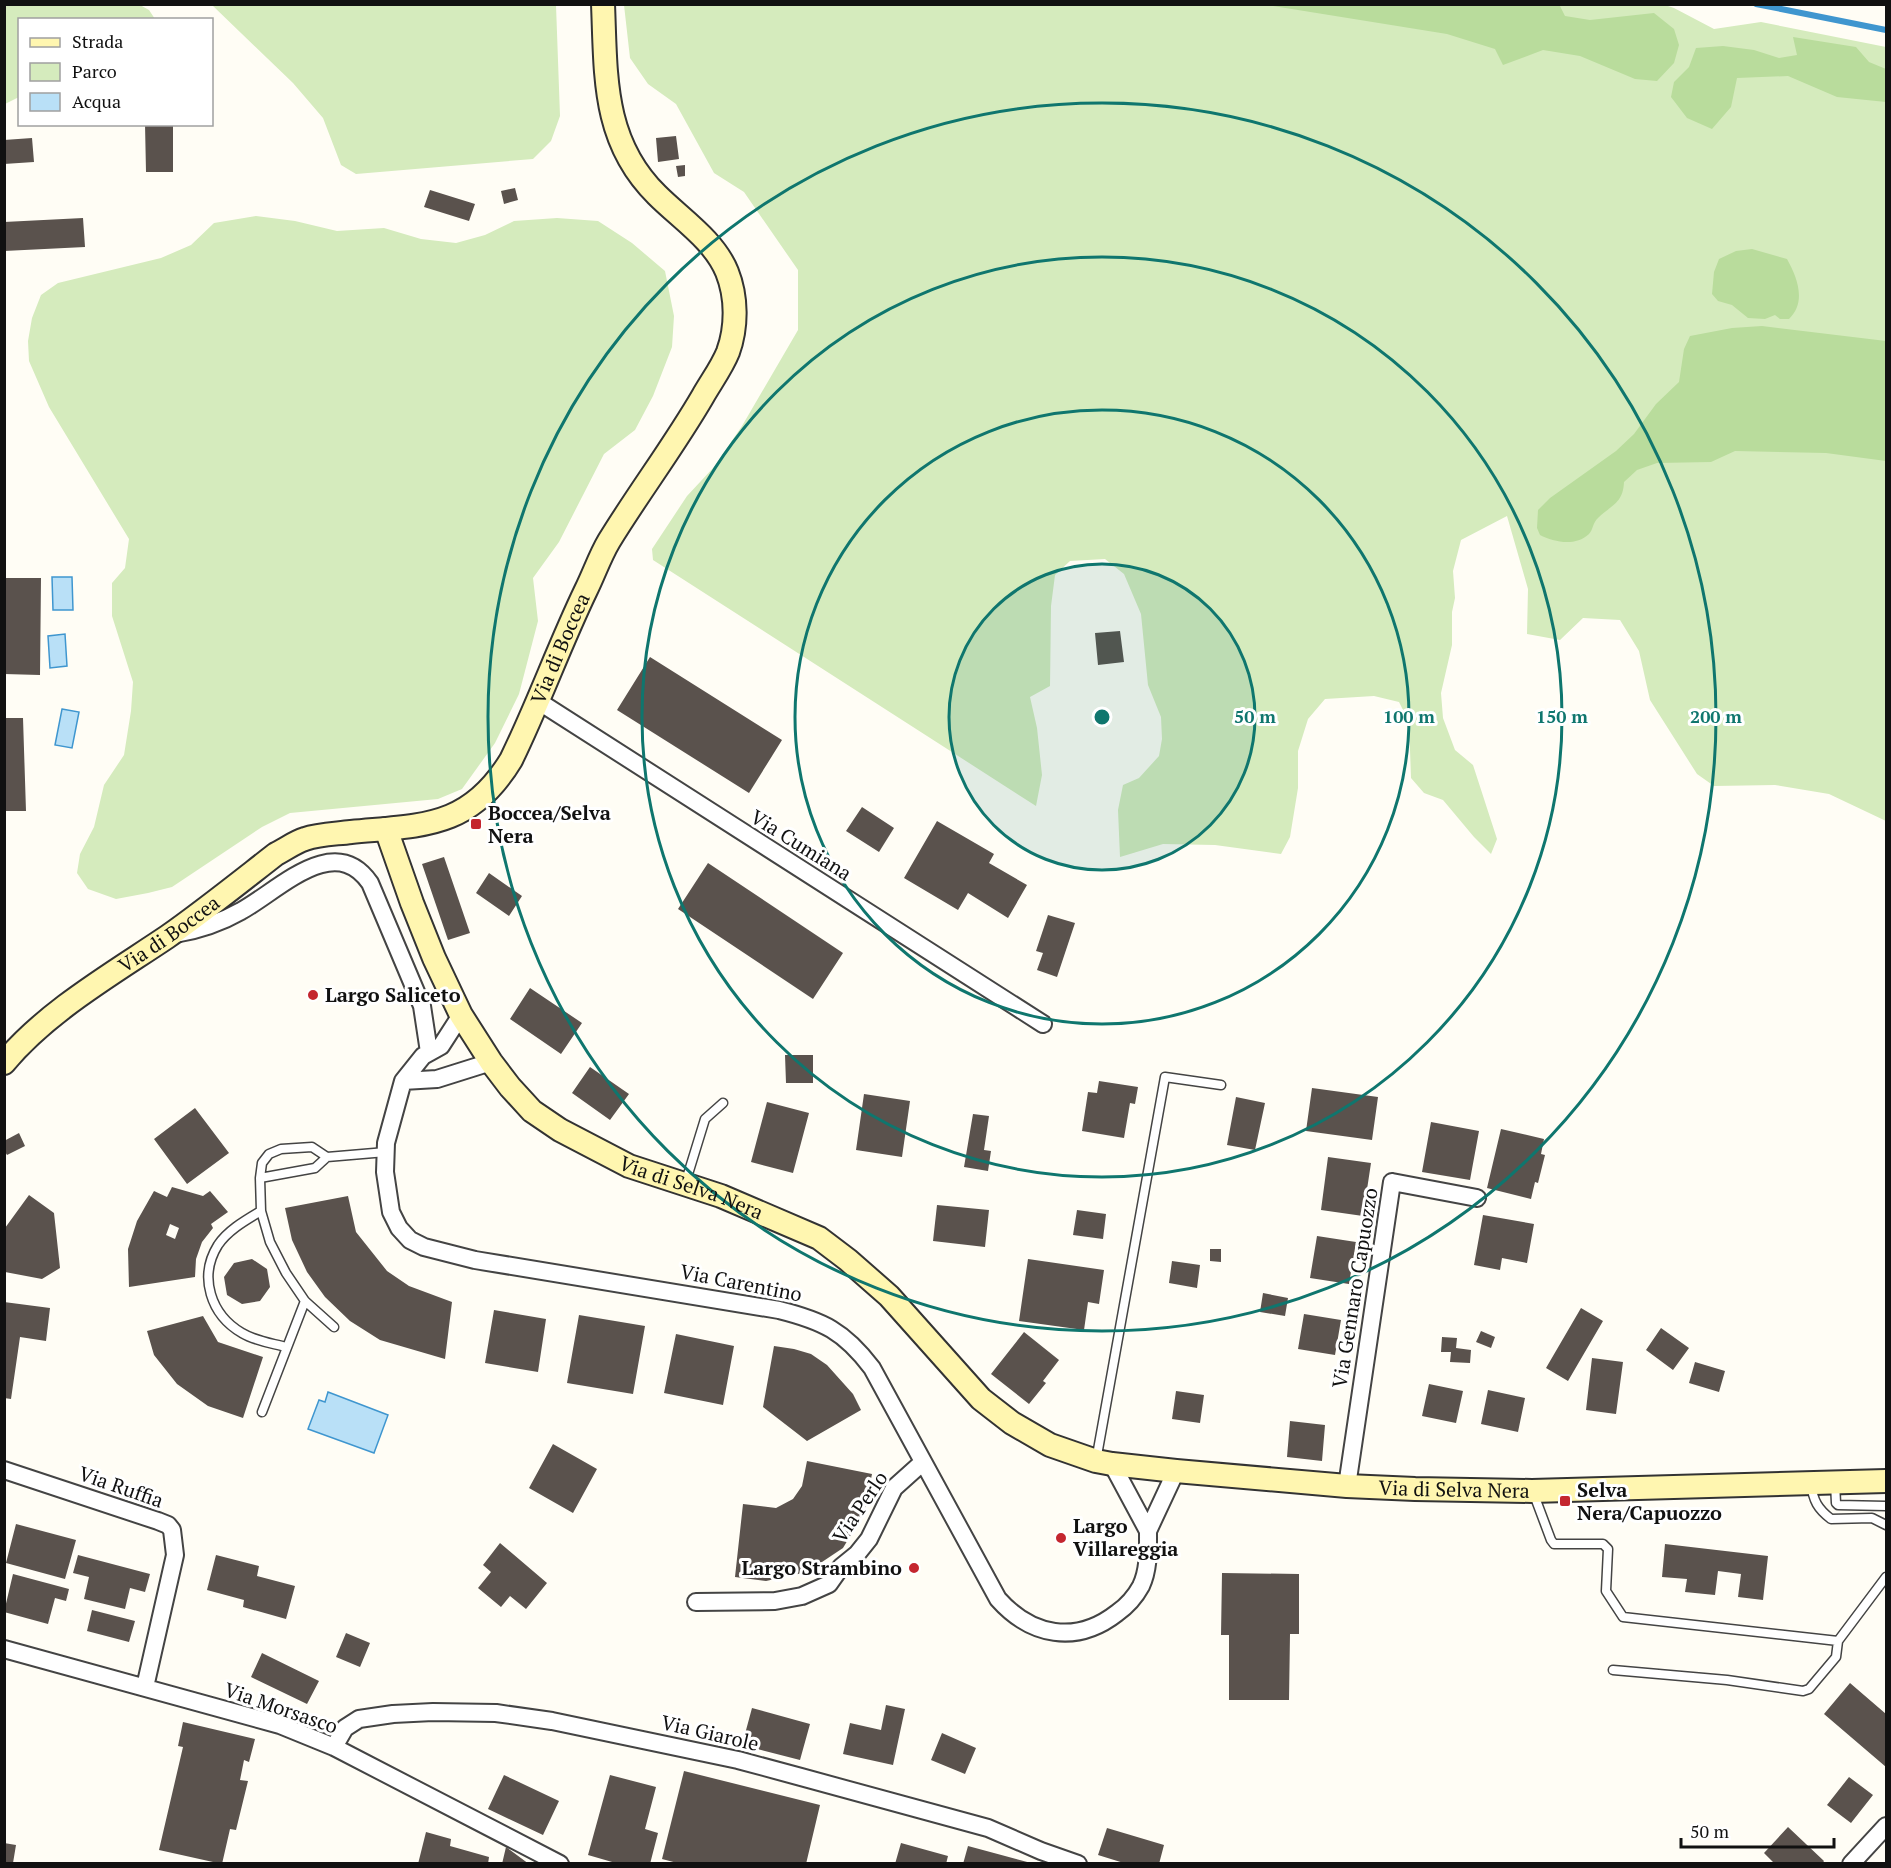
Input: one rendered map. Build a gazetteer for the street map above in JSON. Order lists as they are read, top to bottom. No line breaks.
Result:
{"streets":{"street":["Via di Boccea","Via Cumiana","Via di Selva Nera","Via Carentino","Via Gennaro Capuozzo","Via Ruffia","Via Perlo","Via Morsasco","Via Giarole"]},"crossings":[["Via di Boccea","Via Cumiana"],["Via di Boccea","Via di Selva Nera"],["Via di Selva Nera","Via Carentino"],["Via di Selva Nera","Via Gennaro Capuozzo"],["Via Carentino","Via Perlo"],["Via Ruffia","Via Morsasco"],["Via Morsasco","Via Giarole"]],"places":{"transit":["Boccea/Selva Nera","Selva Nera/Capuozzo"],"other":["Largo Saliceto","Largo Villareggia","Largo Strambino"]},"legend":["Strada","Parco","Acqua"],"scale_bar":"50 m","rings":["50 m","100 m","150 m","200 m"]}
